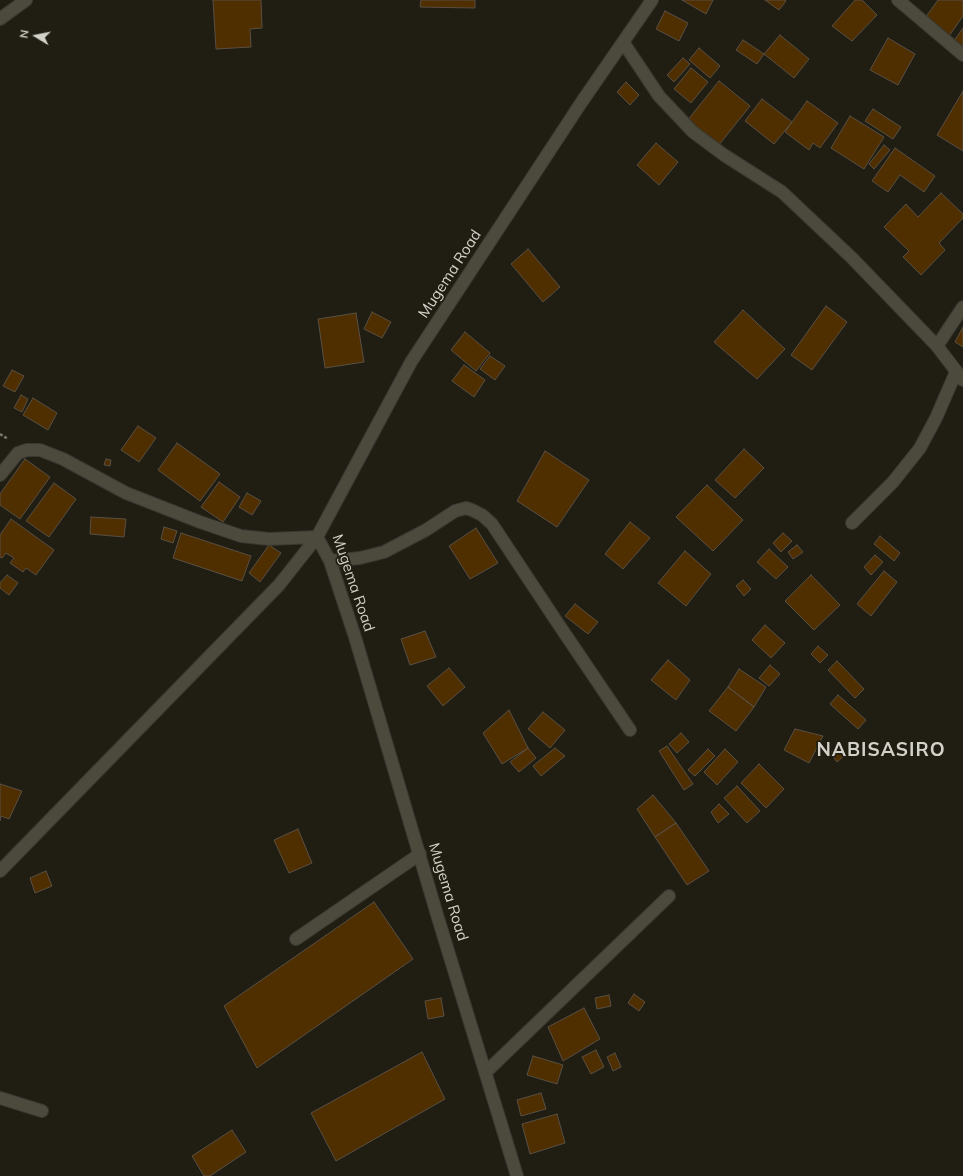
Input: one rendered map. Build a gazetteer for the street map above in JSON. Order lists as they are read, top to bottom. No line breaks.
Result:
{"streets":{"street":["Mugema Road"]},"districts":["NABISASIRO"],"north":"left"}
